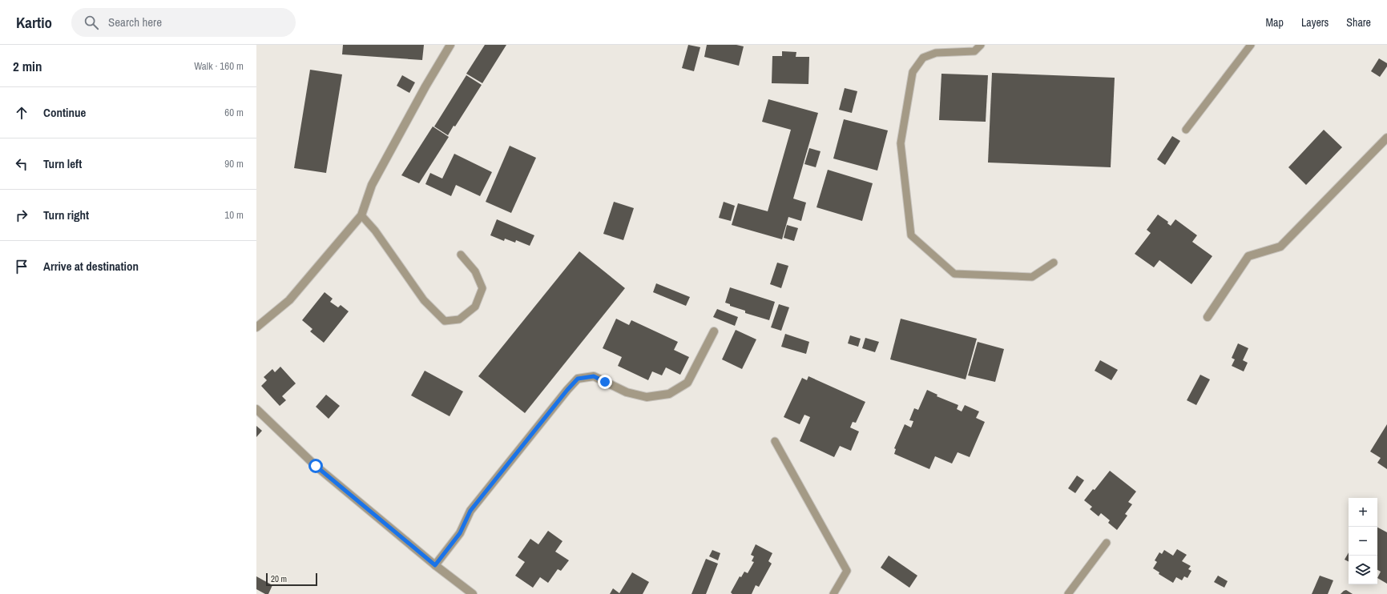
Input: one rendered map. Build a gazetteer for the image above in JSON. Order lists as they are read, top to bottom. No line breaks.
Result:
{"scale_bar":"20 m","page":{"header":"Kartio","search":"Search here","nav":["Map","Layers","Share"],"heading":["2 min","Walk · 160 m"],"list":[["Continue","60 m"],["Turn left","90 m"],["Turn right","10 m"],"Arrive at destination"],"map_buttons":["+","−"],"scale":"20 m"}}
